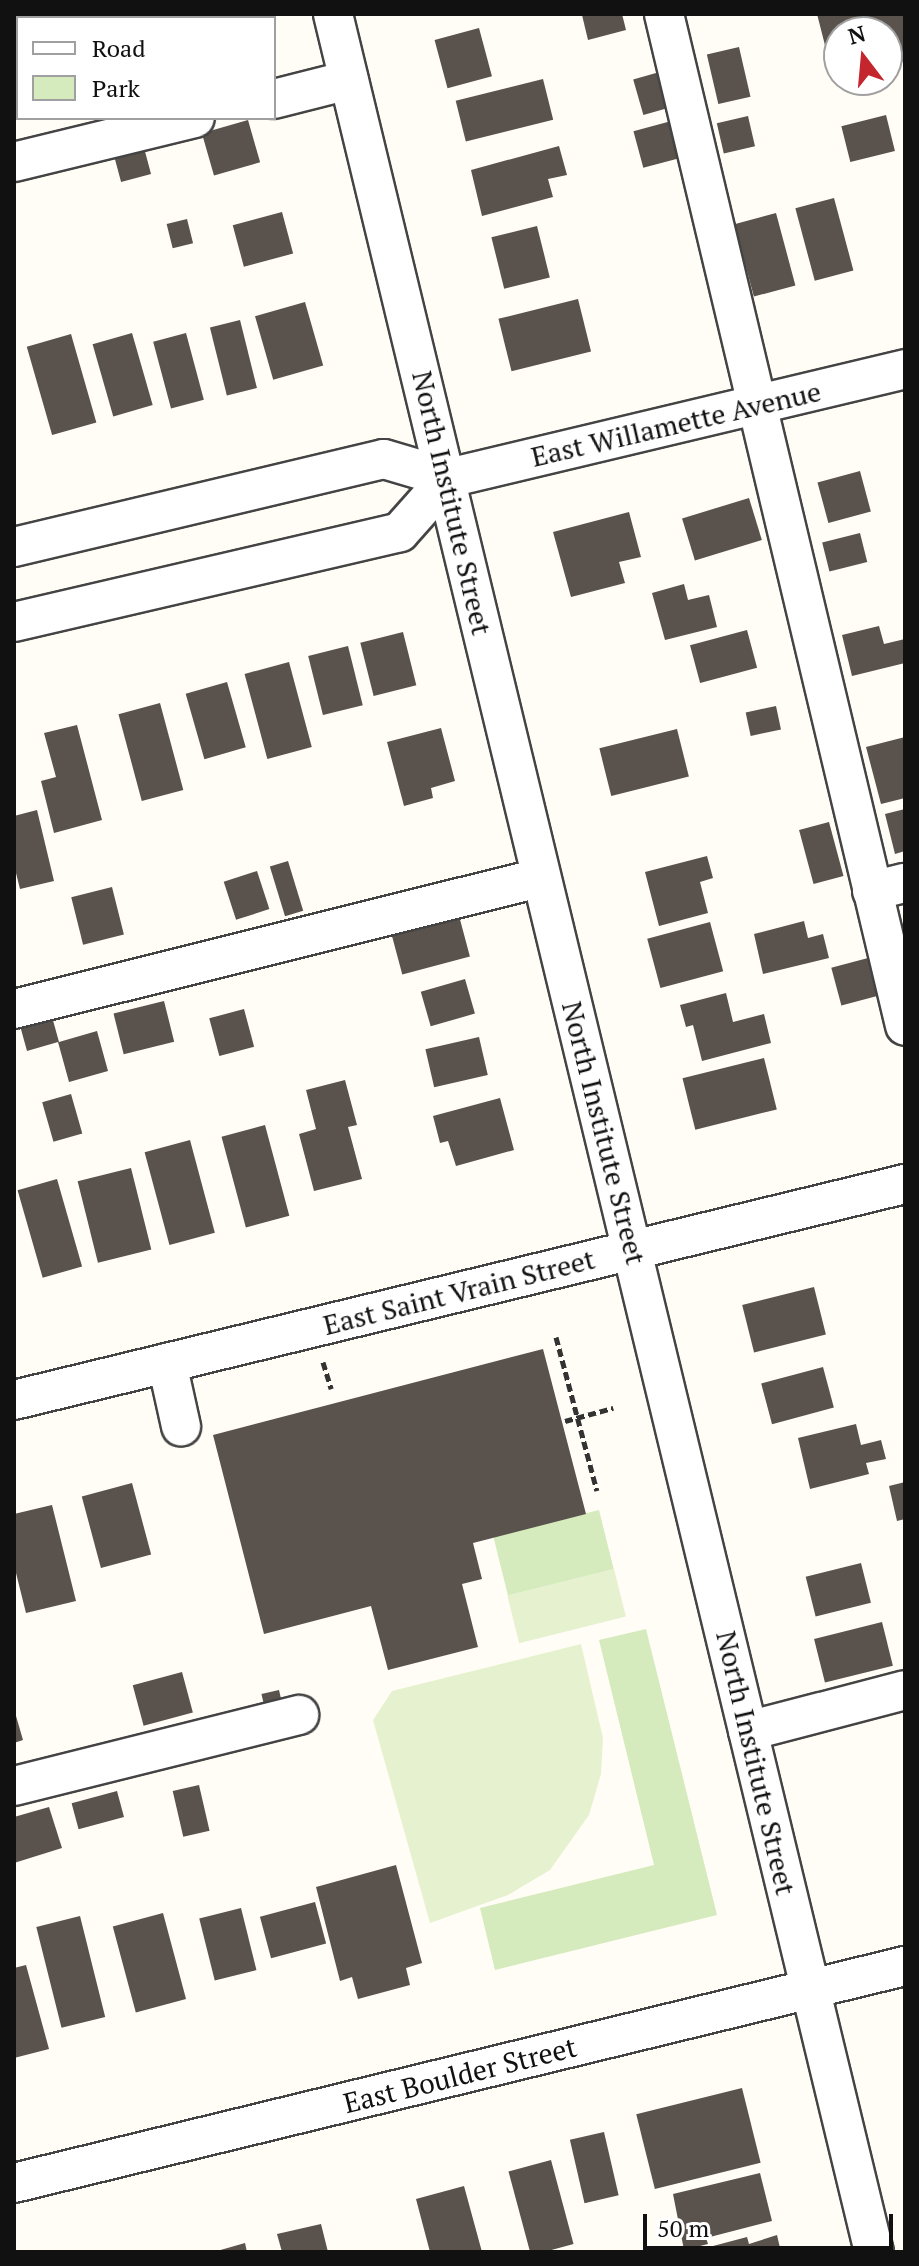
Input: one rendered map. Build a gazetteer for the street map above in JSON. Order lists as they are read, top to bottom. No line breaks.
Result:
{"streets":{"street":["East Willamette Avenue","North Institute Street","East Saint Vrain Street","East Boulder Street"]},"crossings":[["East Willamette Avenue","North Institute Street"],["North Institute Street","East Saint Vrain Street"],["North Institute Street","East Boulder Street"]],"legend":["Road","Park"],"scale_bar":"50 m","north":"top"}
